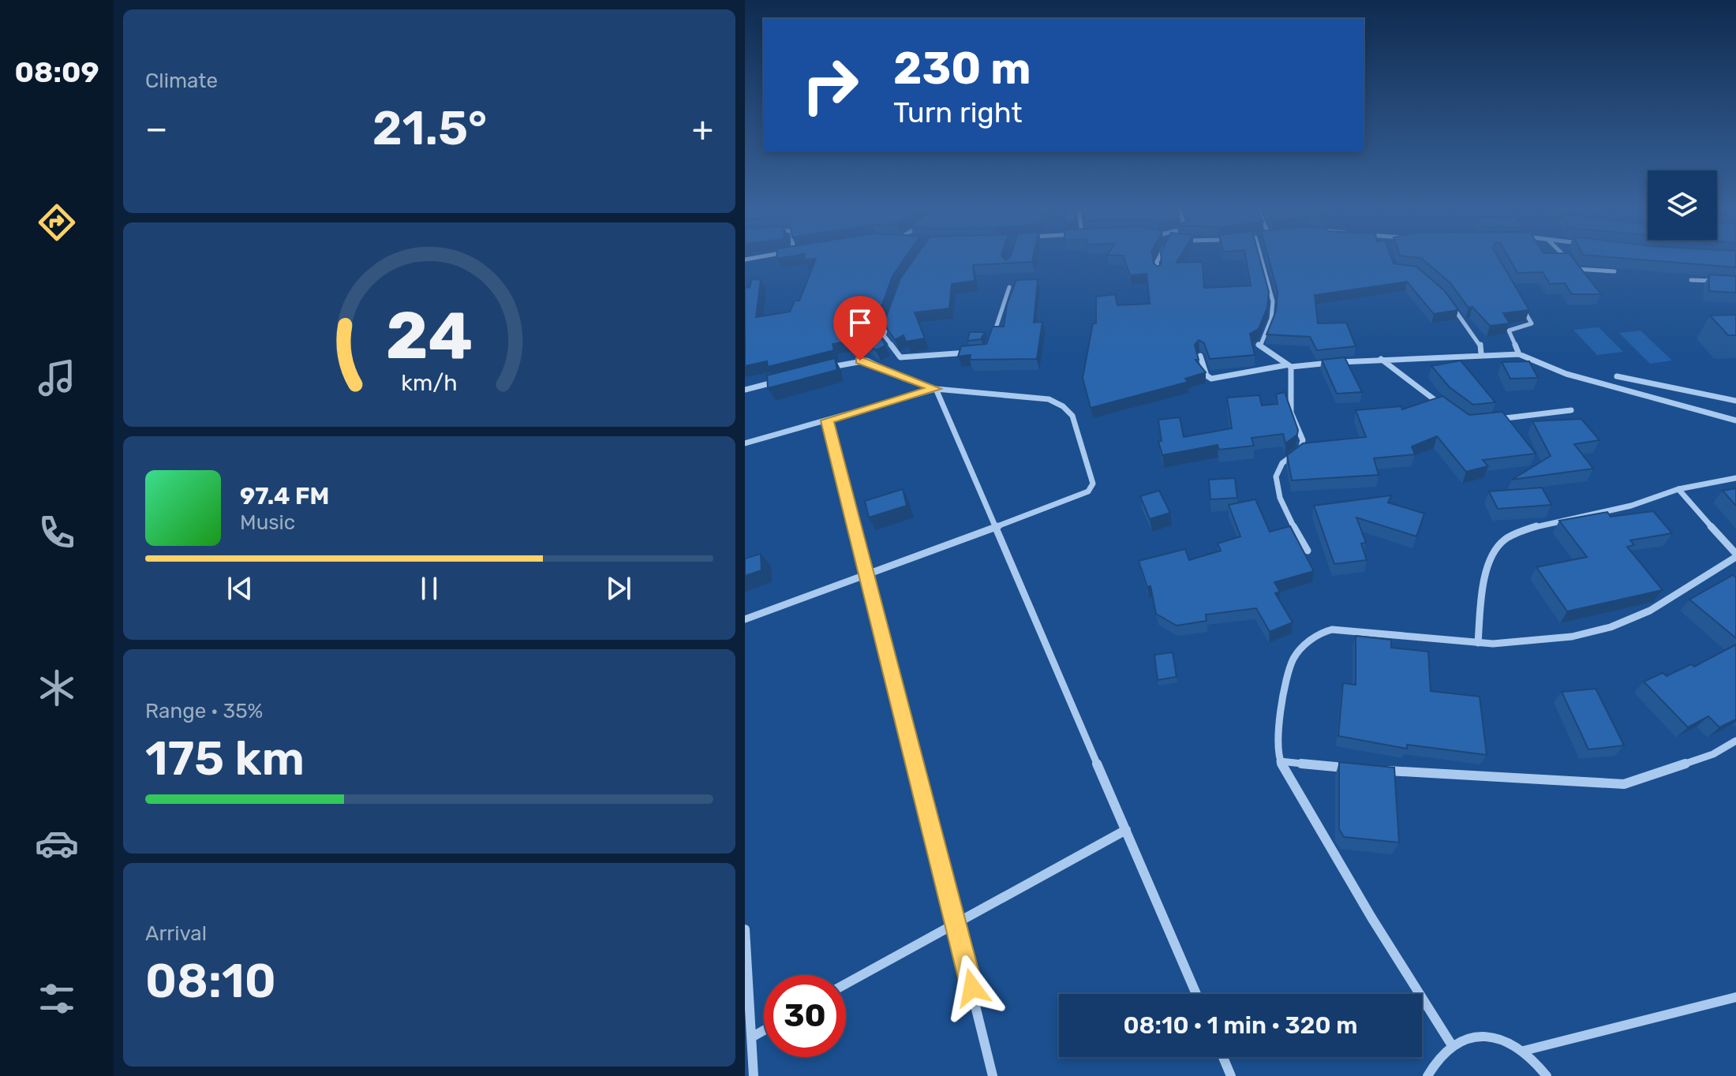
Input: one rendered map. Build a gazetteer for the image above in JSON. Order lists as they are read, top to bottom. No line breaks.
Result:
{"page":{"tabs":"08:09","tile":["Climate",["Range · 35%","175 km"],["Arrival","08:10"]],"turn":["230 m","Turn right"],"heat":["−","21.5°","+"],"song":["97.4 FM","Music"],"limit":"30","trip":"08:10 · 1 min · 320 m","gauge":["24","km/h"]}}
